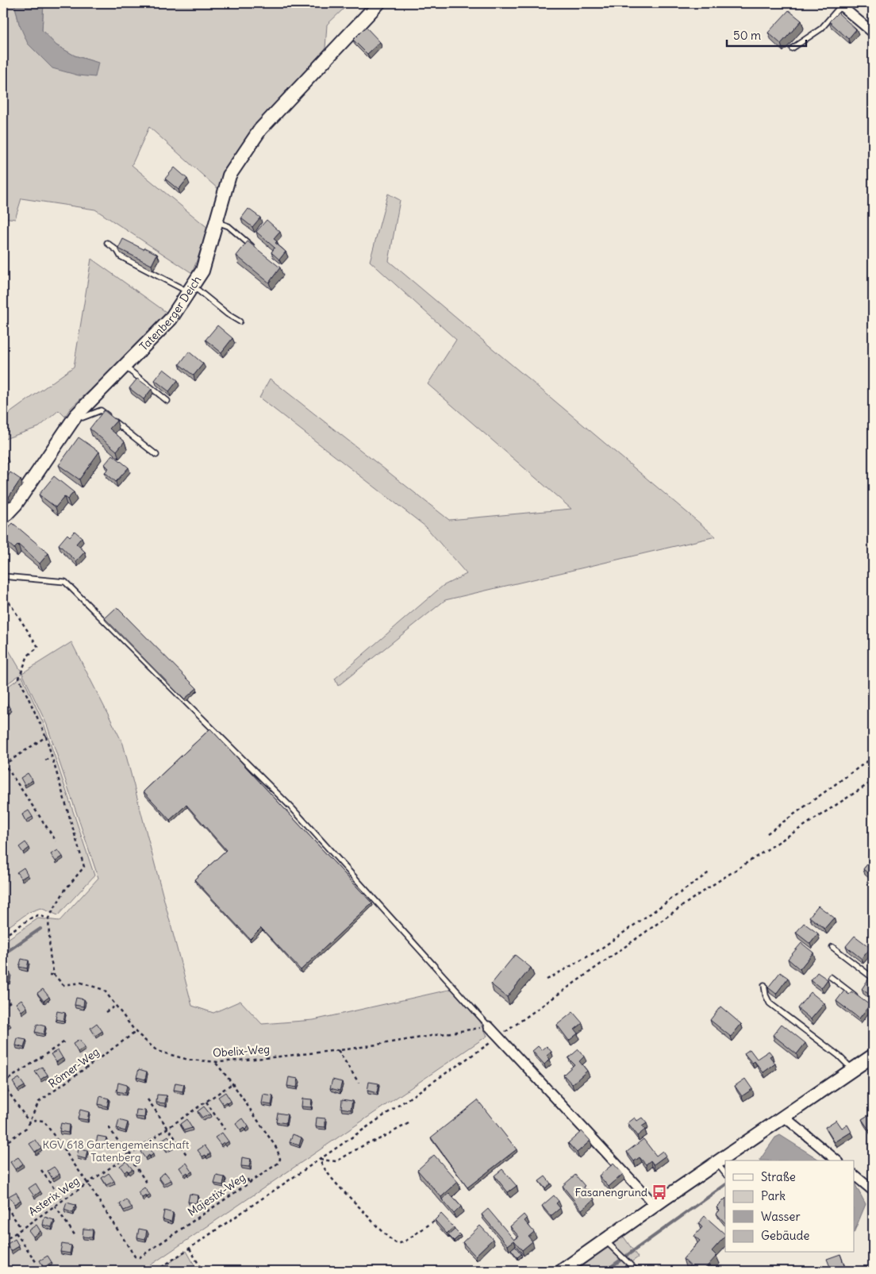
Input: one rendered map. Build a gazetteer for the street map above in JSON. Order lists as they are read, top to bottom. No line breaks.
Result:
{"streets":{"street":["Tatenberger Deich"],"path":["Obelix-Weg","Römer-Weg","Majestix-Weg","Asterix Weg"]},"crossings":[["Obelix-Weg","Römer-Weg"],["Obelix-Weg","Majestix-Weg"],["Römer-Weg","Majestix-Weg"],["Majestix-Weg","Asterix Weg"]],"parks":["KGV 618 Gartengemeinschaft Tatenberg"],"places":{"bus stop":["Fasanengrund"]},"legend":["Straße","Park","Wasser","Gebäude"],"scale_bar":"50 m"}
